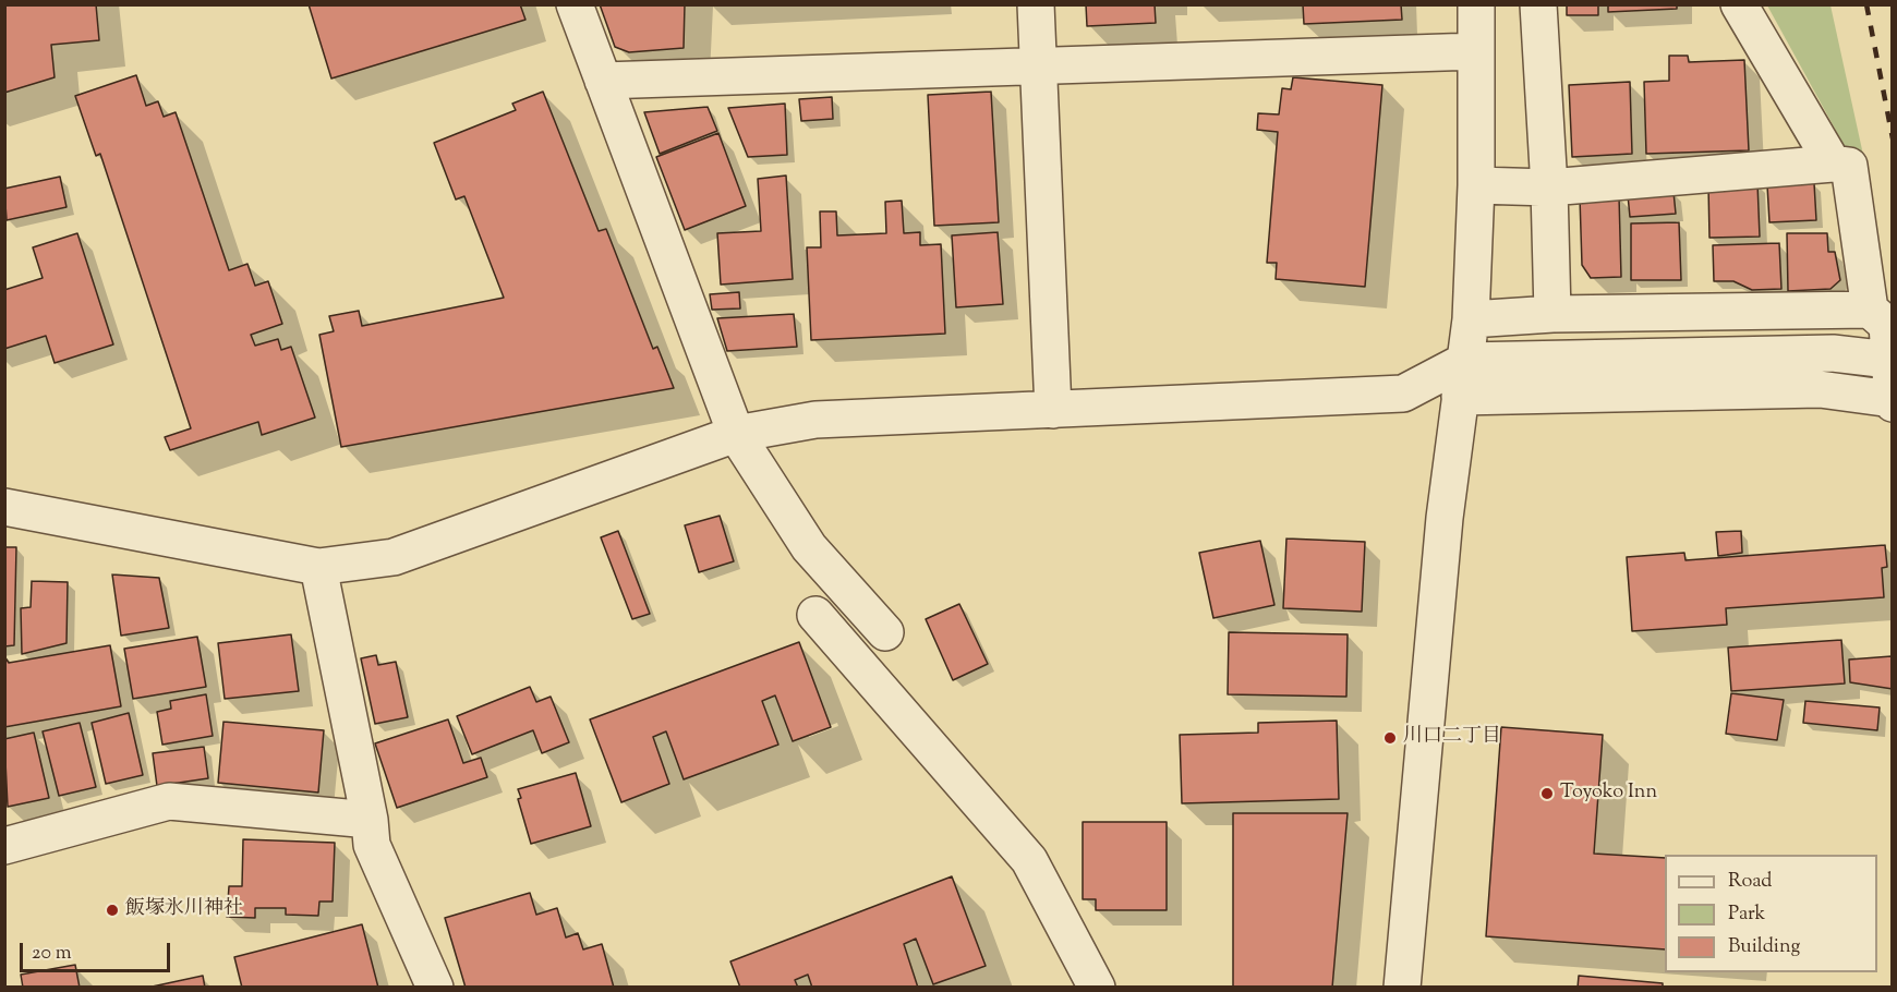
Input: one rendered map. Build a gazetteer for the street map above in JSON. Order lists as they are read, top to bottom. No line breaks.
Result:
{"places":["川口二丁目","Toyoko Inn","飯塚氷川神社"],"legend":["Road","Park","Building"],"scale_bar":"20 m"}
